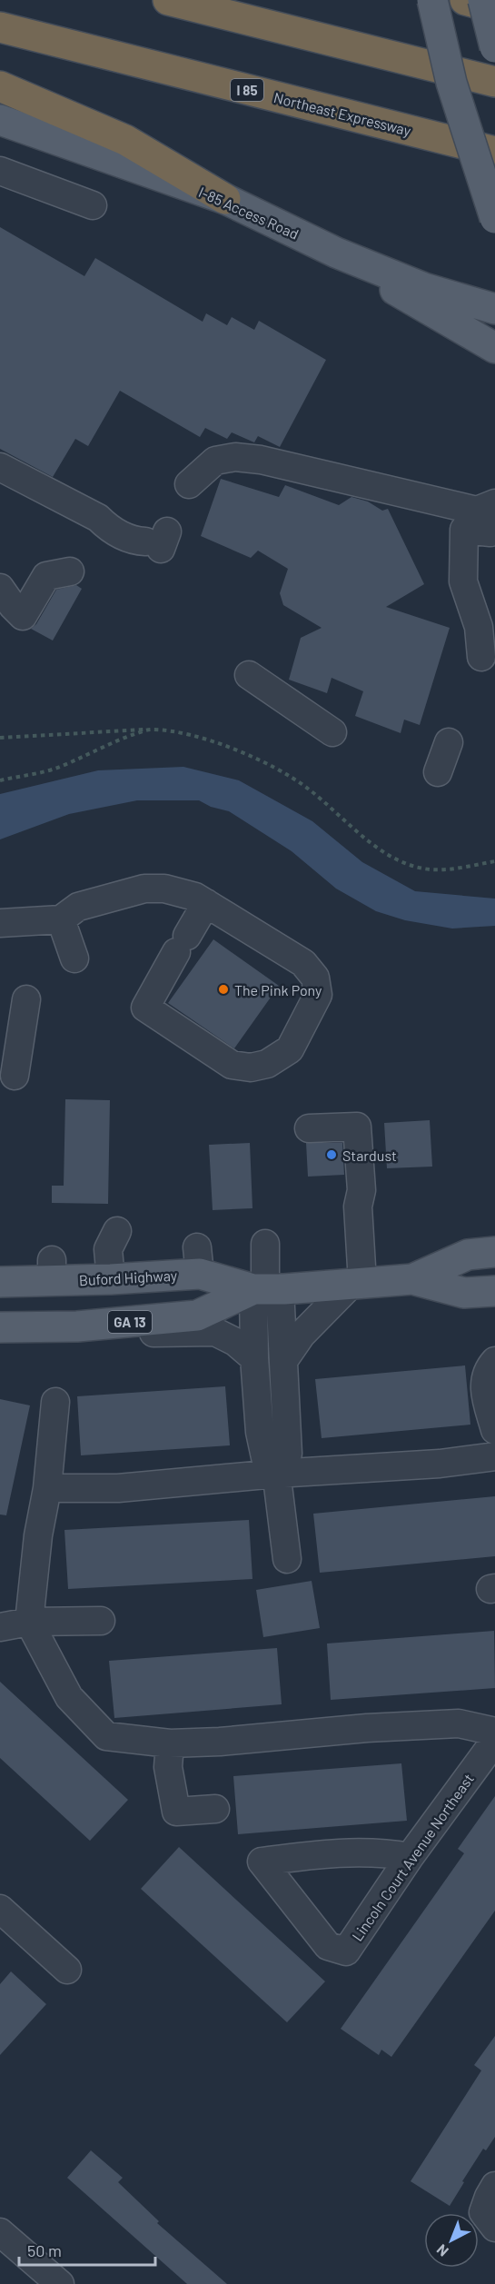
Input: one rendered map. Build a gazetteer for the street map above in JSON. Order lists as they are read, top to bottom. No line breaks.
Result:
{"streets":{"highway":["I 85","Northeast Expressway"],"main road":["I-85 Access Road","Buford Highway","GA 13"],"street":["Lincoln Court Avenue Northeast"]},"places":["The Pink Pony","Stardust"],"scale_bar":"50 m","north":"bottom left"}
